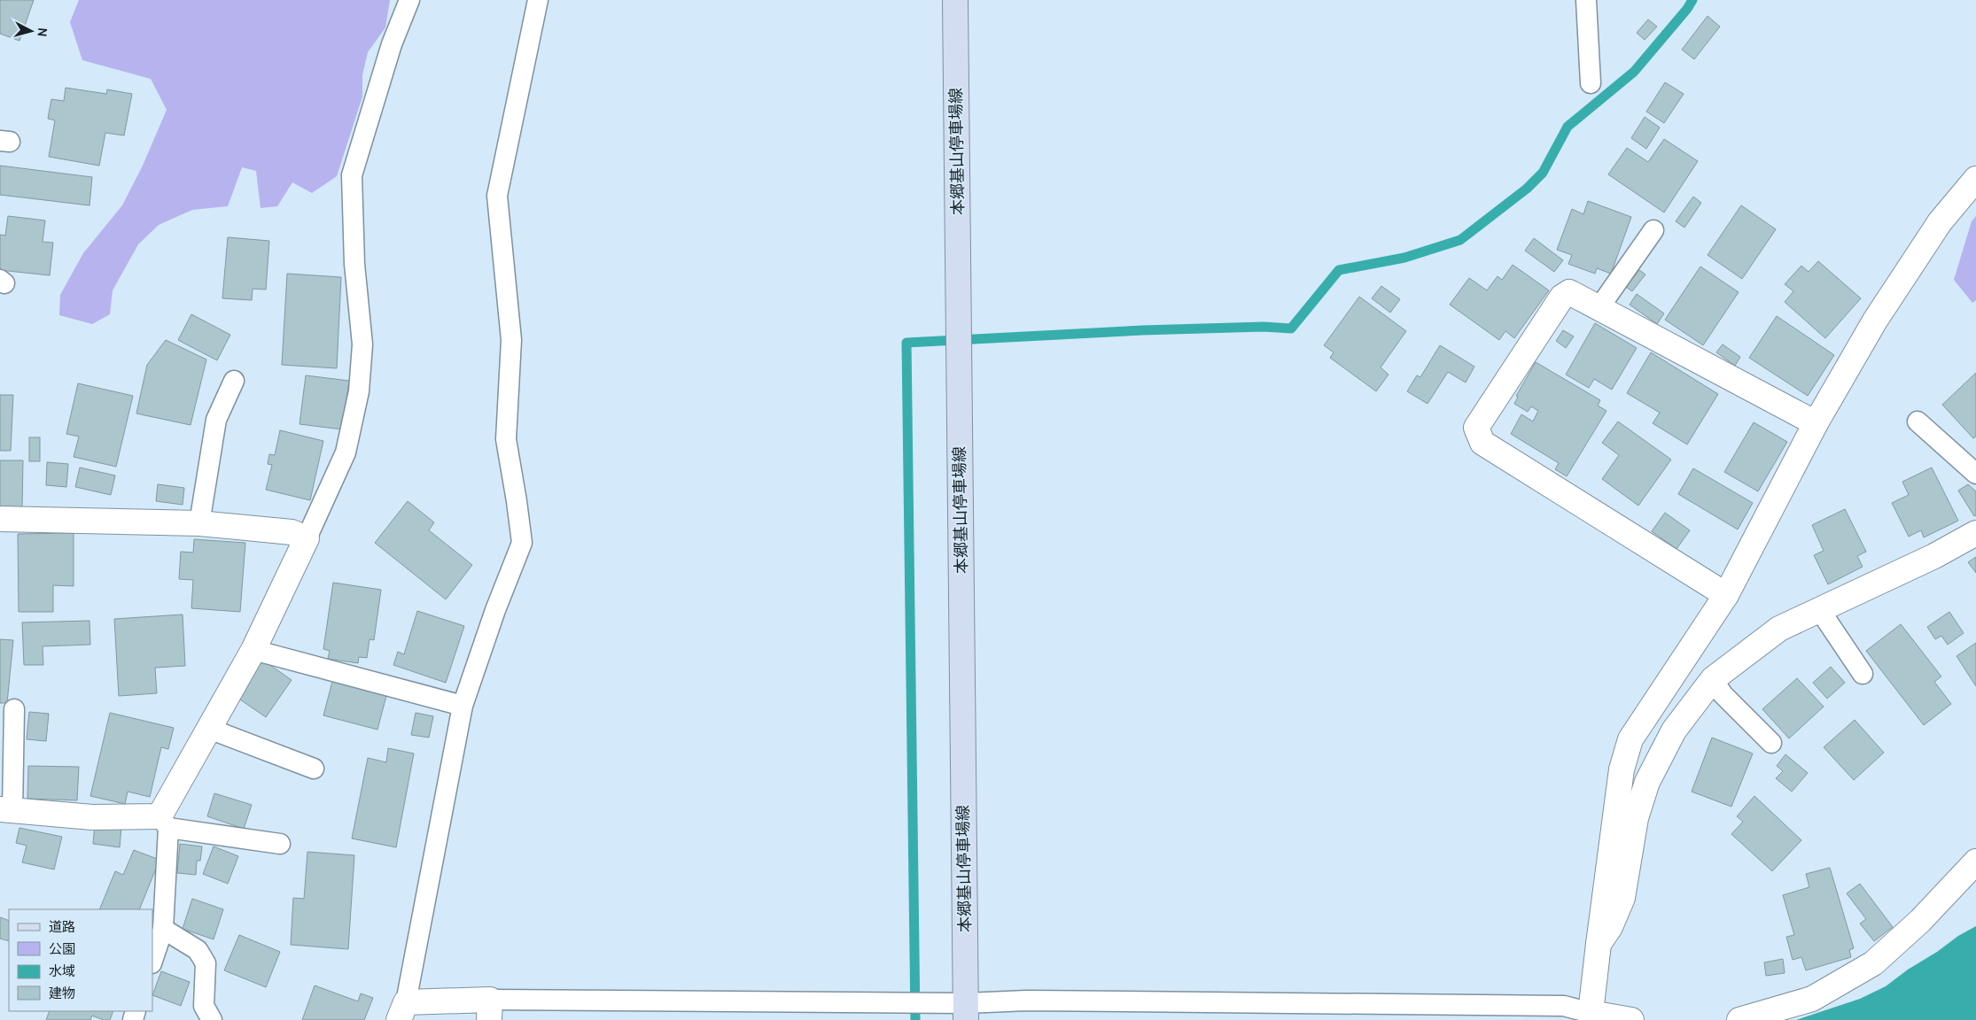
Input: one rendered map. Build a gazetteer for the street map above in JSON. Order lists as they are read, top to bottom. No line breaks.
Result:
{"streets":{"main road":["本郷基山停車場線"]},"legend":["道路","公園","水域","建物"],"north":"right"}
